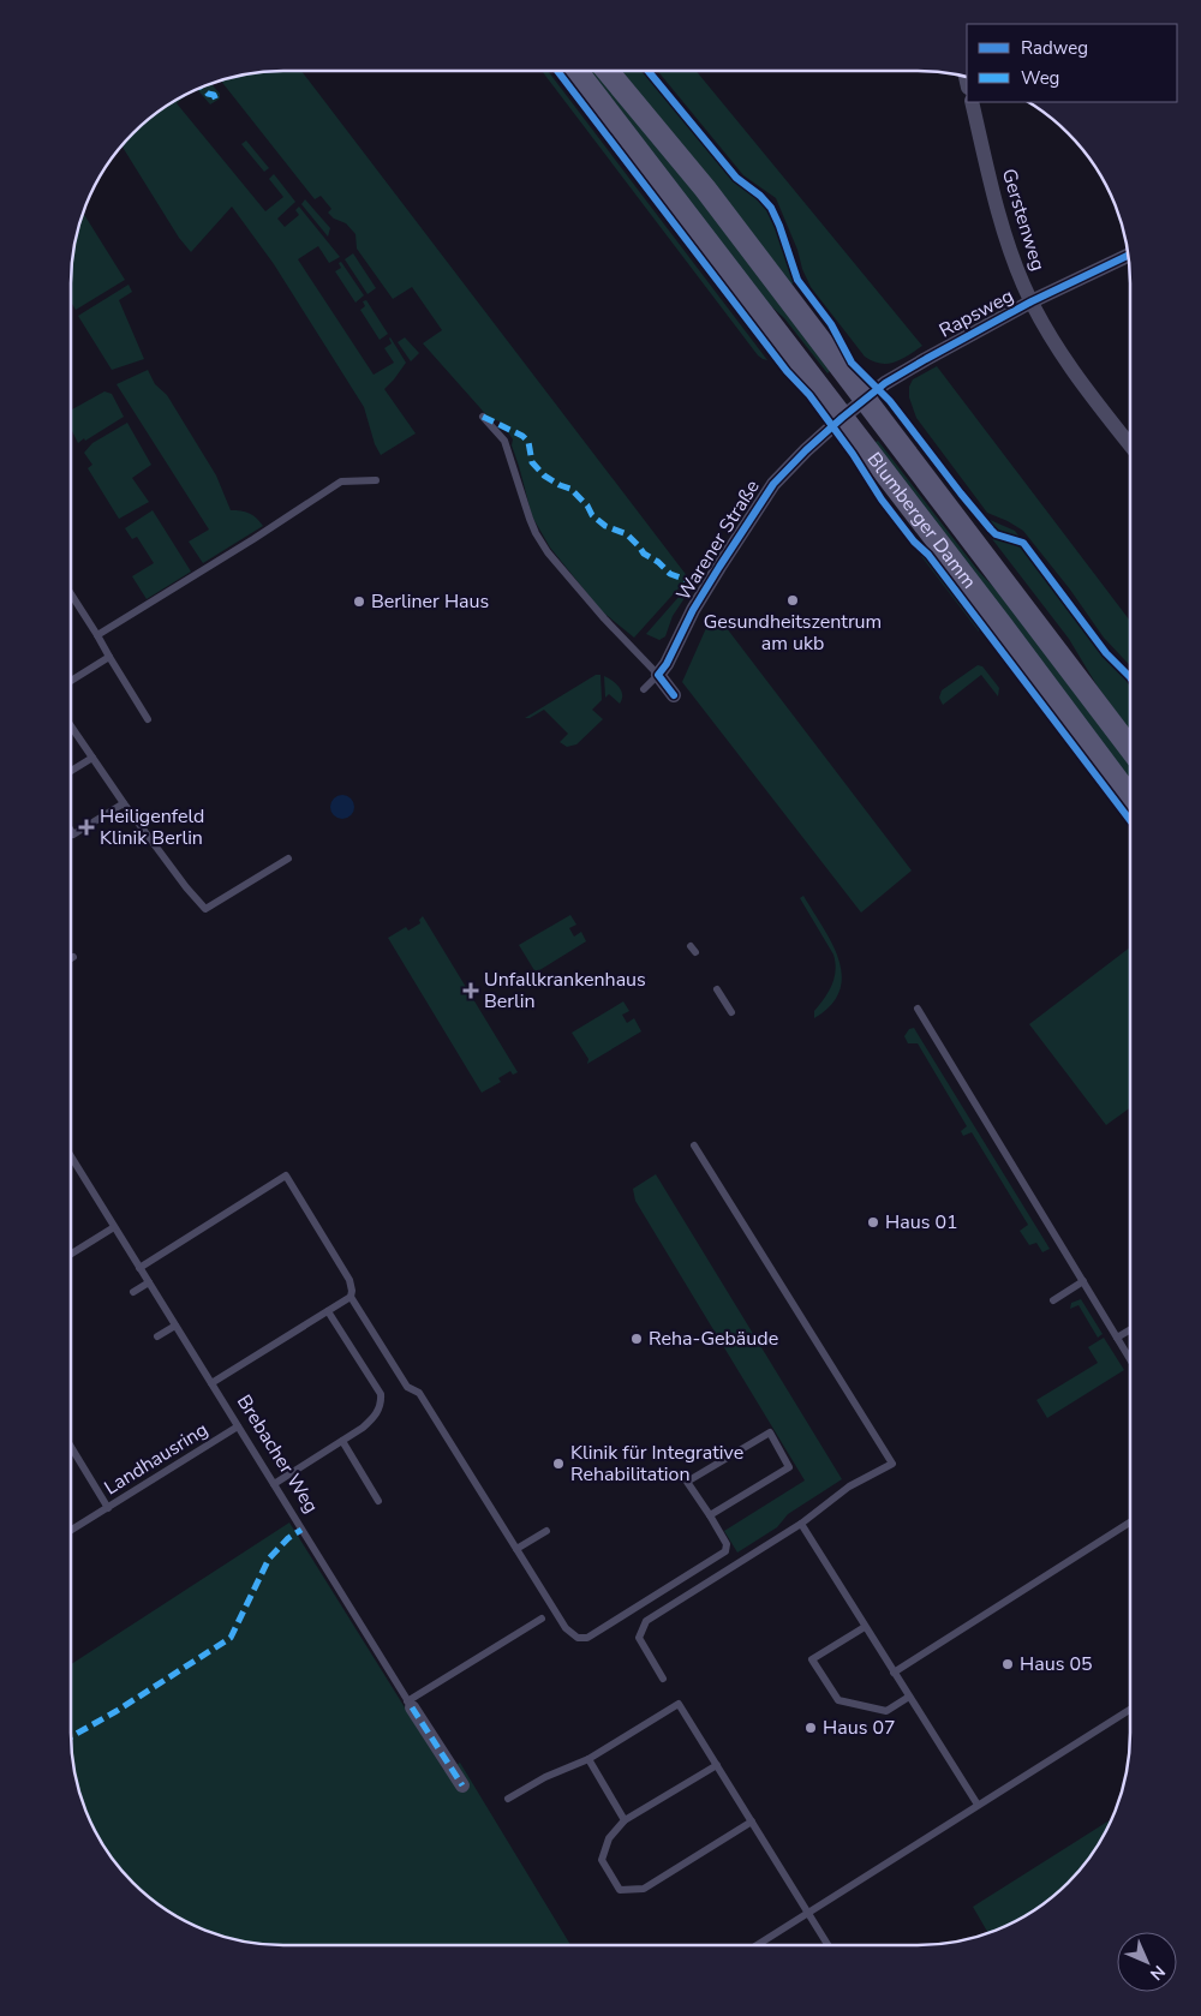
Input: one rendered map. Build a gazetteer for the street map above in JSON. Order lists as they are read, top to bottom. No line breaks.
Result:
{"streets":{"main road":["Blumberger Damm"],"street":["Gerstenweg","Rapsweg","Warener Straße","Brebacher Weg"],"lane":["Landhausring"]},"crossings":[["Gerstenweg","Rapsweg"],["Rapsweg","Blumberger Damm"],["Rapsweg","Warener Straße"],["Blumberger Damm","Warener Straße"],["Brebacher Weg","Landhausring"]],"places":{"other":["Gesundheitszentrum am ukb","Berliner Haus","Haus 01","Reha-Gebäude","Klinik für Integrative Rehabilitation","Haus 05","Haus 07"],"health":["Heiligenfeld Klinik Berlin","Unfallkrankenhaus Berlin"]},"legend":["Radweg","Weg"],"north":"bottom right"}
